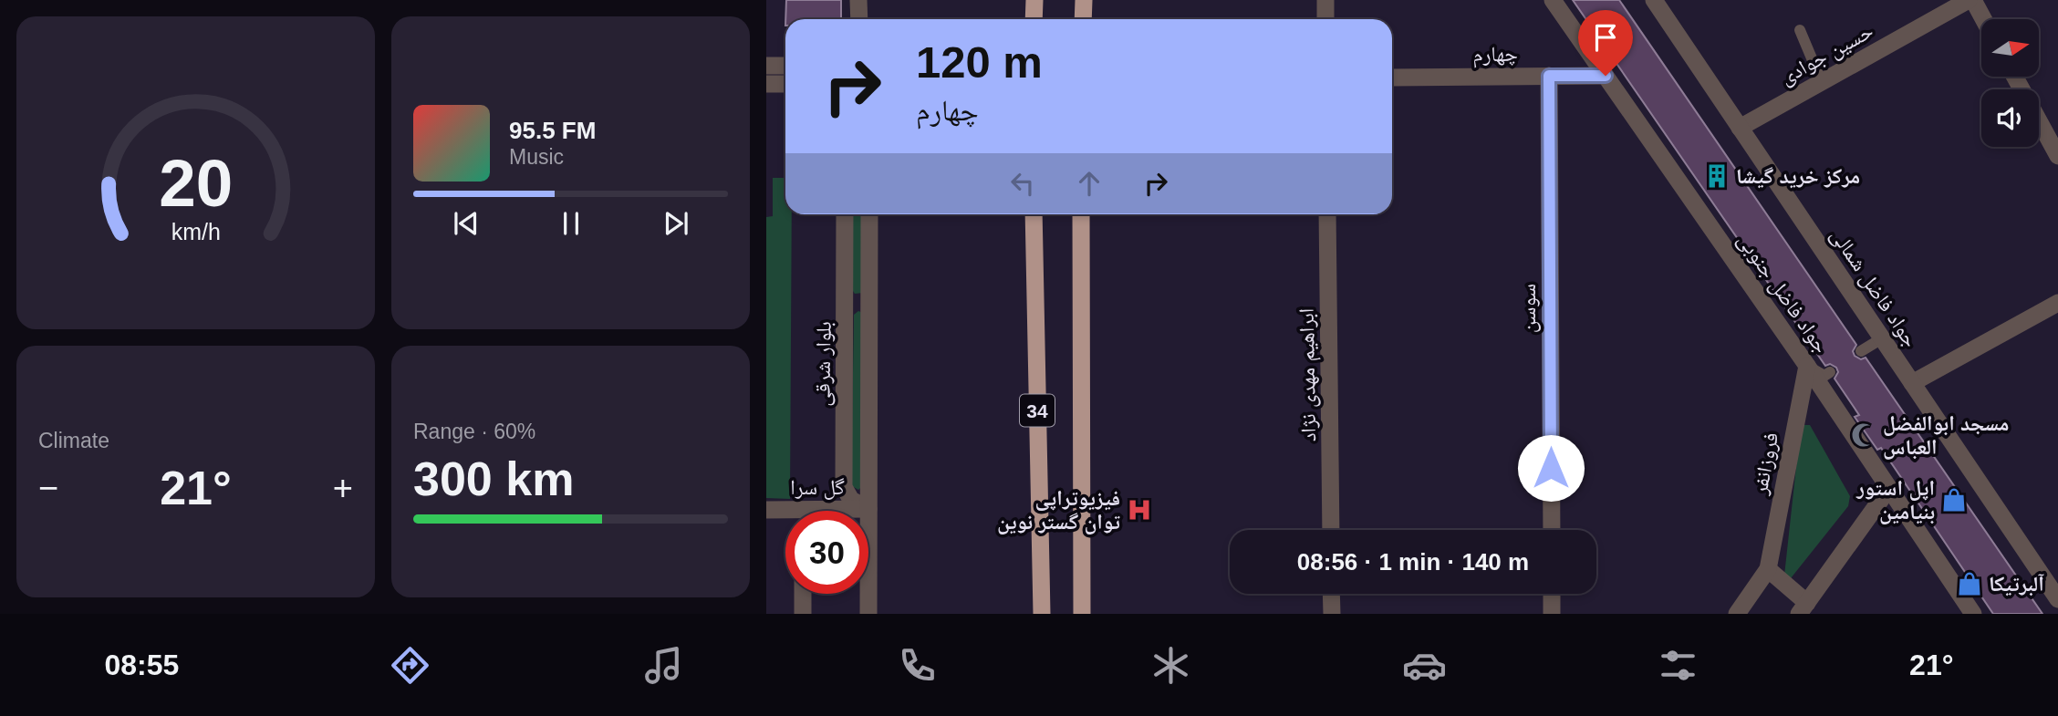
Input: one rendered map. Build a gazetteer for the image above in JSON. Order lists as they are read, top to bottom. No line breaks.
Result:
{"streets":{"highway":["34"],"street":["چهارم","حسین جوادی","جواد فاضل شمالی","جواد فاضل جنوبی","سوسن","بلوار شرقی","ابراهیم مهدی نژاد","فروزانفر","گل سرا"]},"crossings":[["چهارم","جواد فاضل جنوبی"],["چهارم","سوسن"],["حسین جوادی","جواد فاضل شمالی"],["جواد فاضل جنوبی","فروزانفر"],["بلوار شرقی","گل سرا"]],"places":{"building":["مرکز خرید گیشا"],"mosque":["مسجد ابوالفضل العباس"],"shop":["اپل استور بنیامین","آلبرتیکا"],"hospital":["فیزیوتراپی توان گستر نوین"]},"north":"right","page":{"turn":["120 m","چهارم"],"song":["95.5 FM","Music"],"tile":["Climate",["Range · 60%","300 km"]],"heat":["−","21°","+"],"limit":"30","trip":"08:56 · 1 min · 140 m","tabs":["08:55","21°"],"gauge":["20","km/h"]}}
